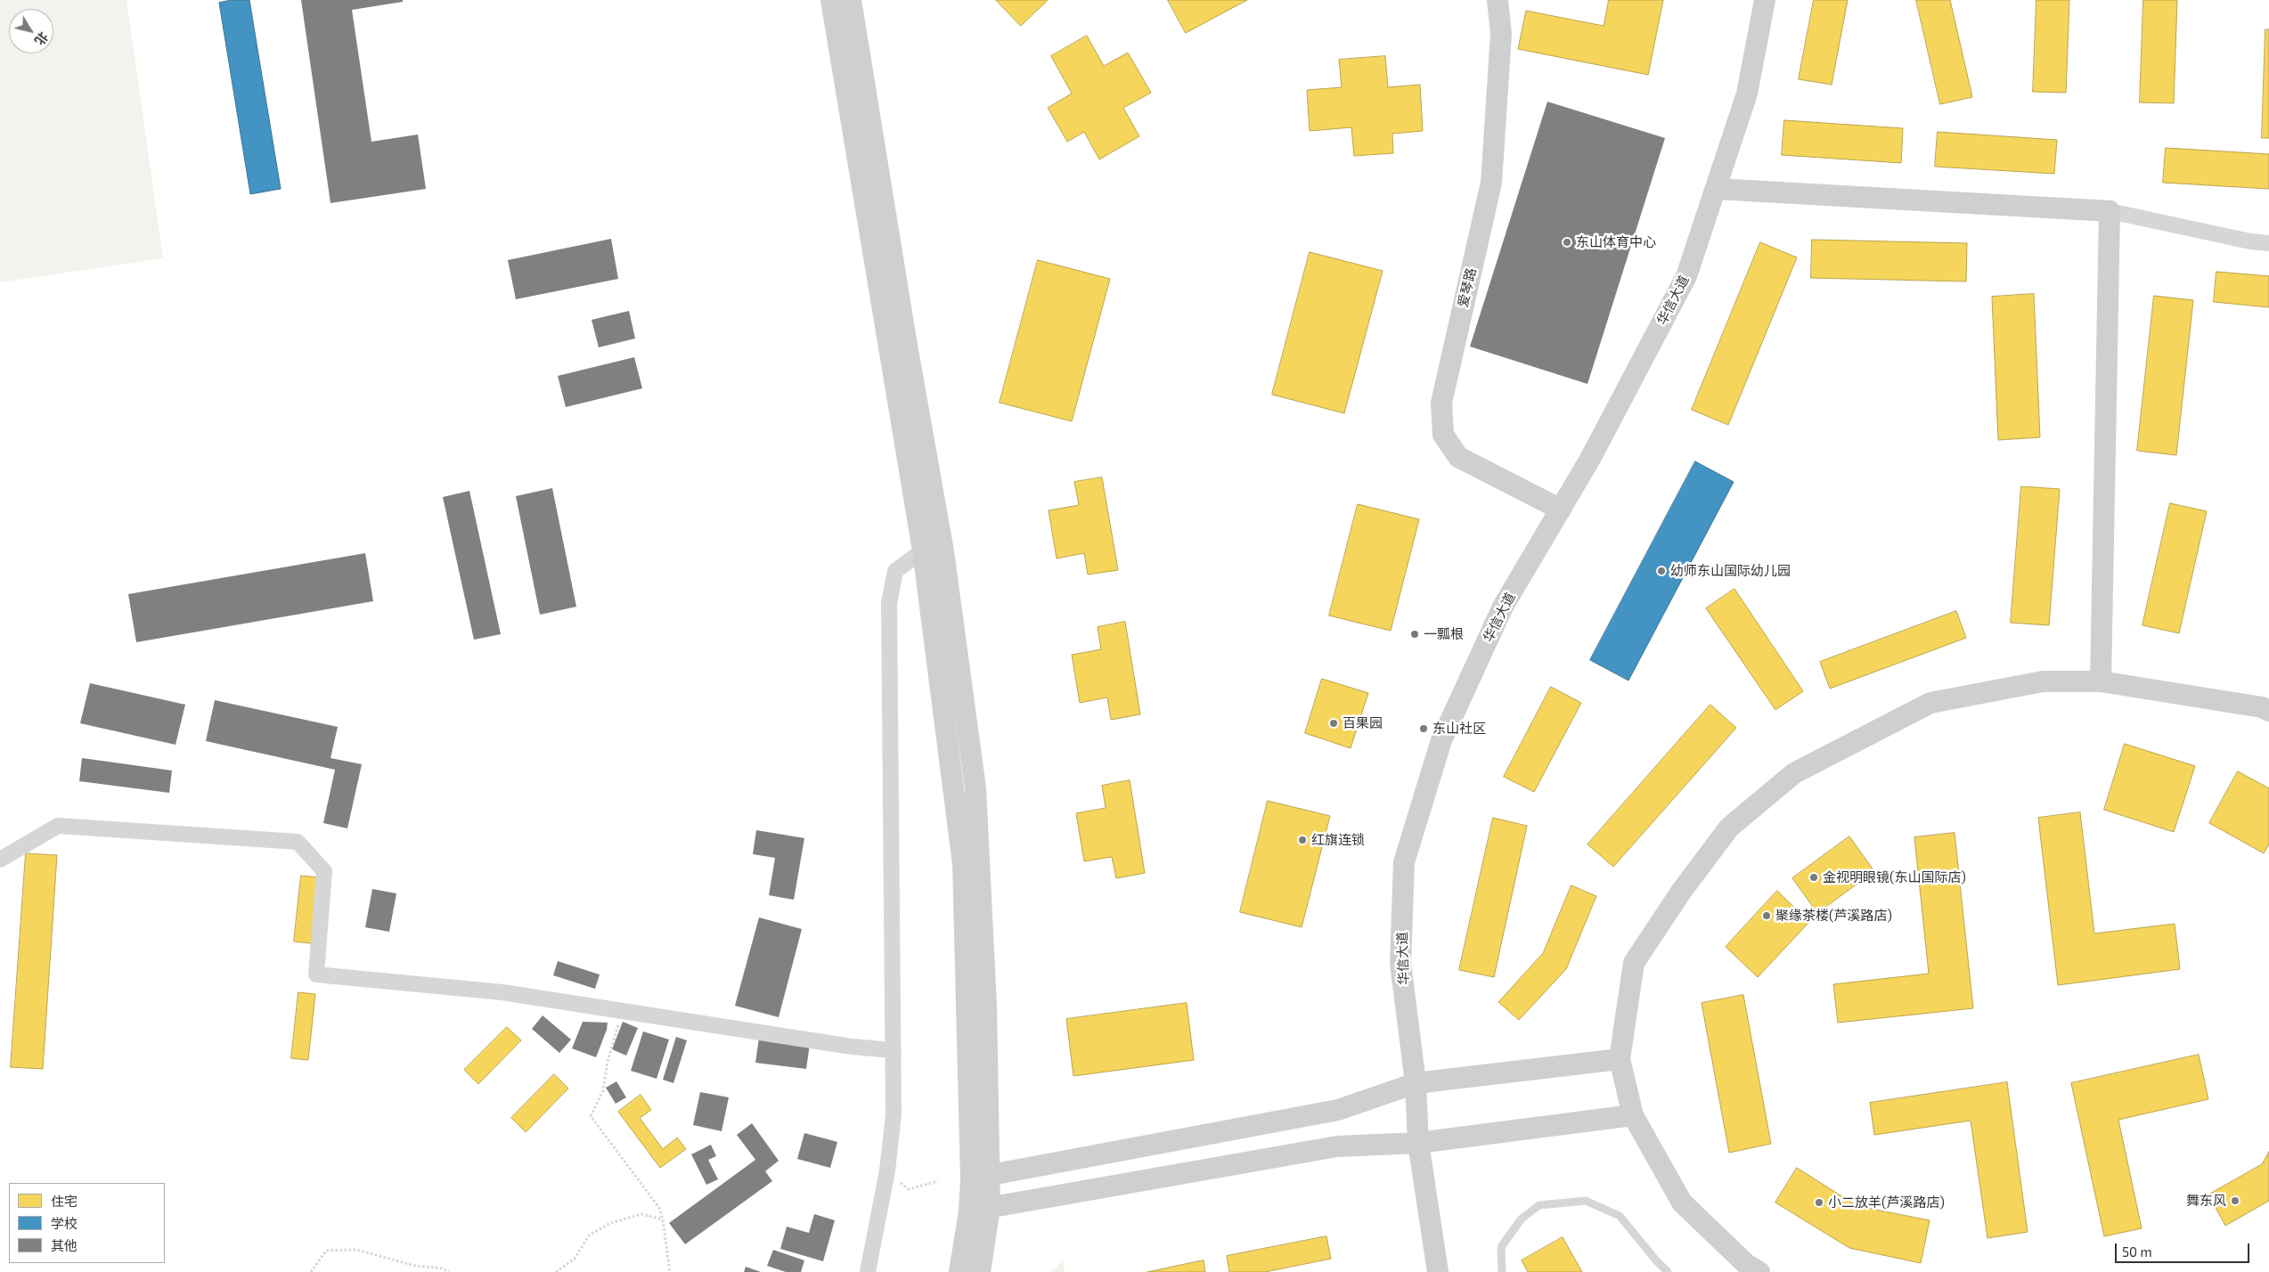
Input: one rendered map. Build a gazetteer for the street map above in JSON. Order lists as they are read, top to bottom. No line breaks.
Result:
{"streets":{"street":["爱琴路","华信大道"]},"crossings":[["爱琴路","华信大道"]],"places":["东山体育中心","幼师东山国际幼儿园","一瓢根","百果园","东山社区","红旗连锁","金视明眼镜(东山国际店)","聚缘茶楼(芦溪路店)","舞东风","小二放羊(芦溪路店)"],"legend":["住宅","学校","其他"],"scale_bar":"50 m","north":"bottom right"}
